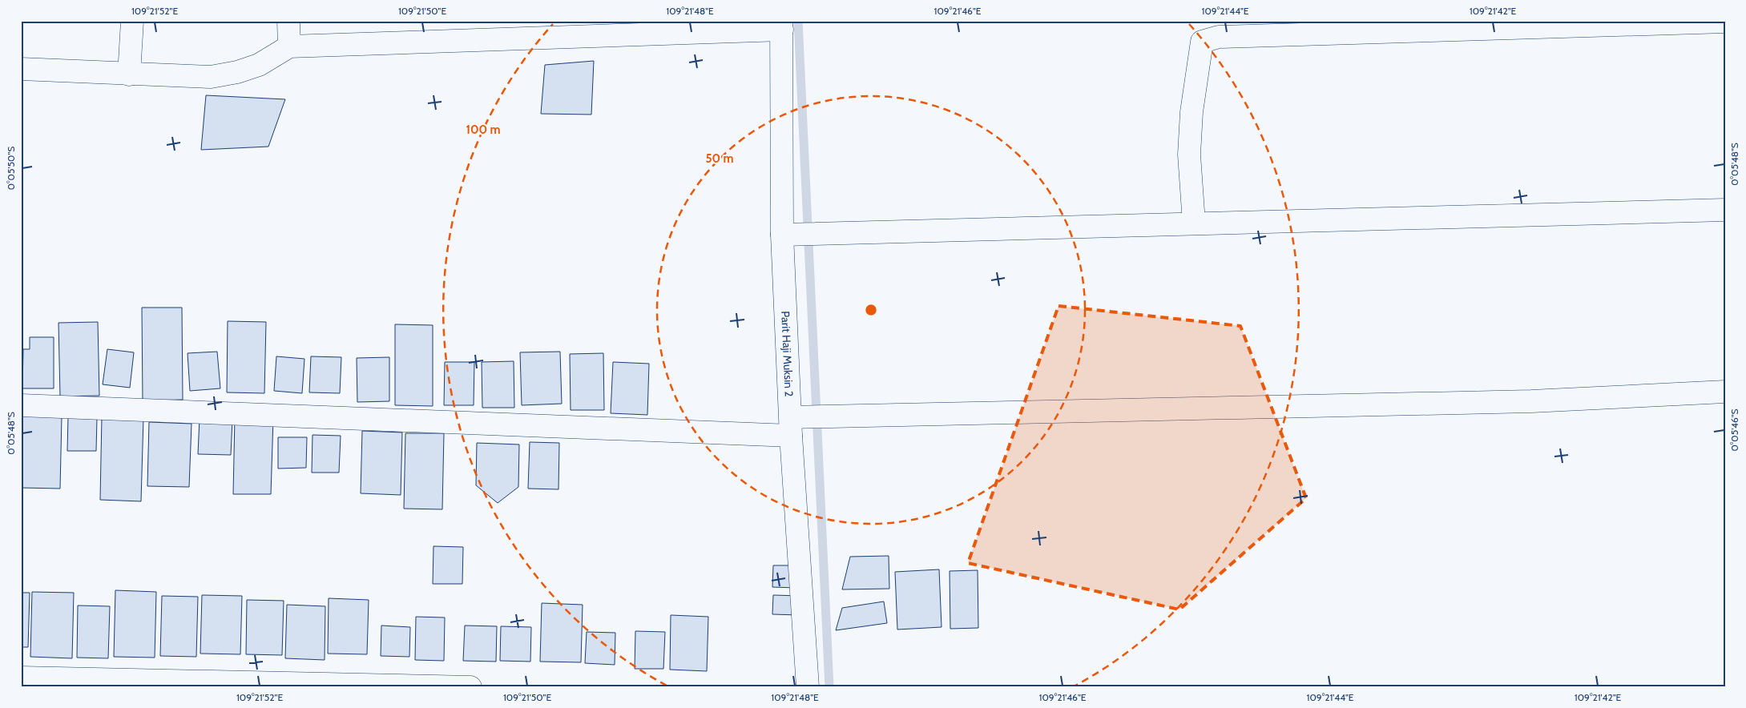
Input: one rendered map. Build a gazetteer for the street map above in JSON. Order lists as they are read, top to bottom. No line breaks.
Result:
{"streets":{"street":["Parit Haji Muksin 2"]},"coordinates":["109°21'52\"E","109°21'50\"E","109°21'48\"E","109°21'46\"E","109°21'44\"E","109°21'42\"E","0°05'48\"S","0°05'50\"S","0°05'46\"S"],"rings":["100 m","50 m"]}
